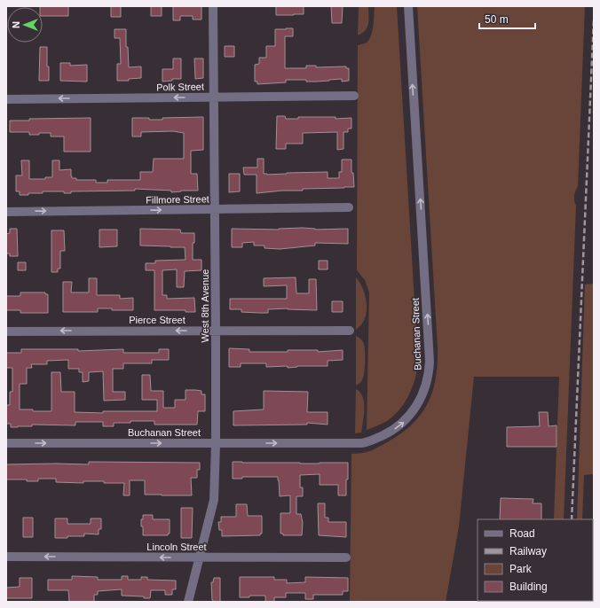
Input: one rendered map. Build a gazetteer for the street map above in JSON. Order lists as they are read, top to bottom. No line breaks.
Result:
{"streets":{"street":["Polk Street","Fillmore Street","West 8th Avenue","Pierce Street","Buchanan Street","Lincoln Street"]},"crossings":[["Polk Street","West 8th Avenue"],["Fillmore Street","West 8th Avenue"],["West 8th Avenue","Pierce Street"],["West 8th Avenue","Buchanan Street"],["West 8th Avenue","Lincoln Street"]],"one_way":["Polk Street","Fillmore Street","Pierce Street","Lincoln Street"],"legend":["Road","Railway","Park","Building"],"scale_bar":"50 m","north":"left"}
